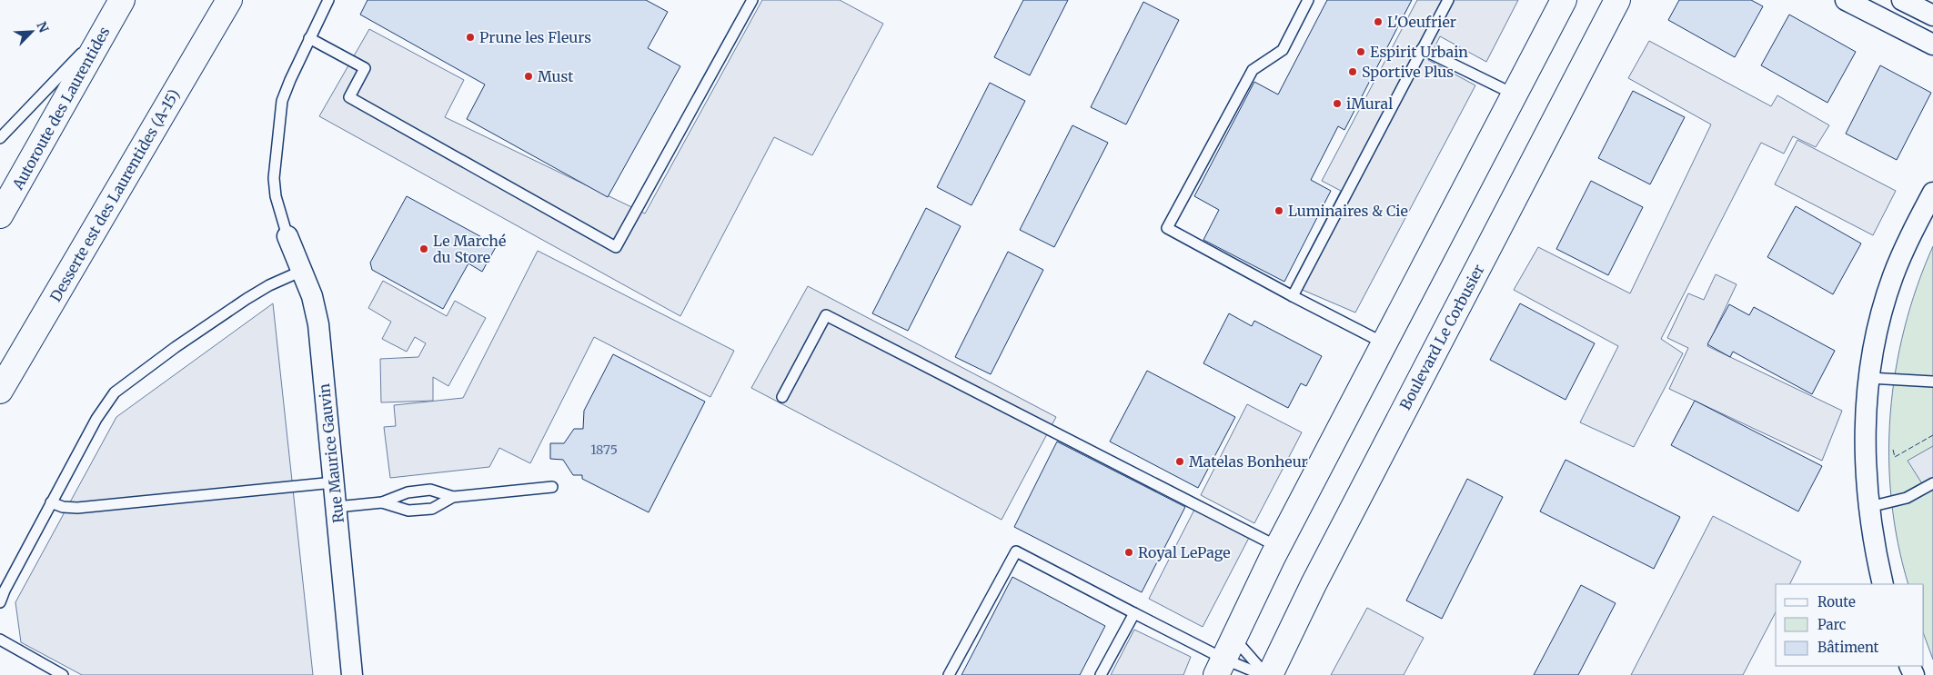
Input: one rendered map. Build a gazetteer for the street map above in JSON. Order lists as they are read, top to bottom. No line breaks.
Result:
{"streets":{"main road":["Autoroute des Laurentides","Desserte est des Laurentides (A-15)","Boulevard Le Corbusier"],"street":["Rue Maurice Gauvin"]},"places":["L'Oeufrier","Prune les Fleurs","Espirit Urbain","Sportive Plus","Must","iMural","Luminaires & Cie","Le Marché du Store","Matelas Bonheur","Royal LePage"],"house_numbers":["1875"],"legend":["Route","Parc","Bâtiment"],"north":"top right"}
